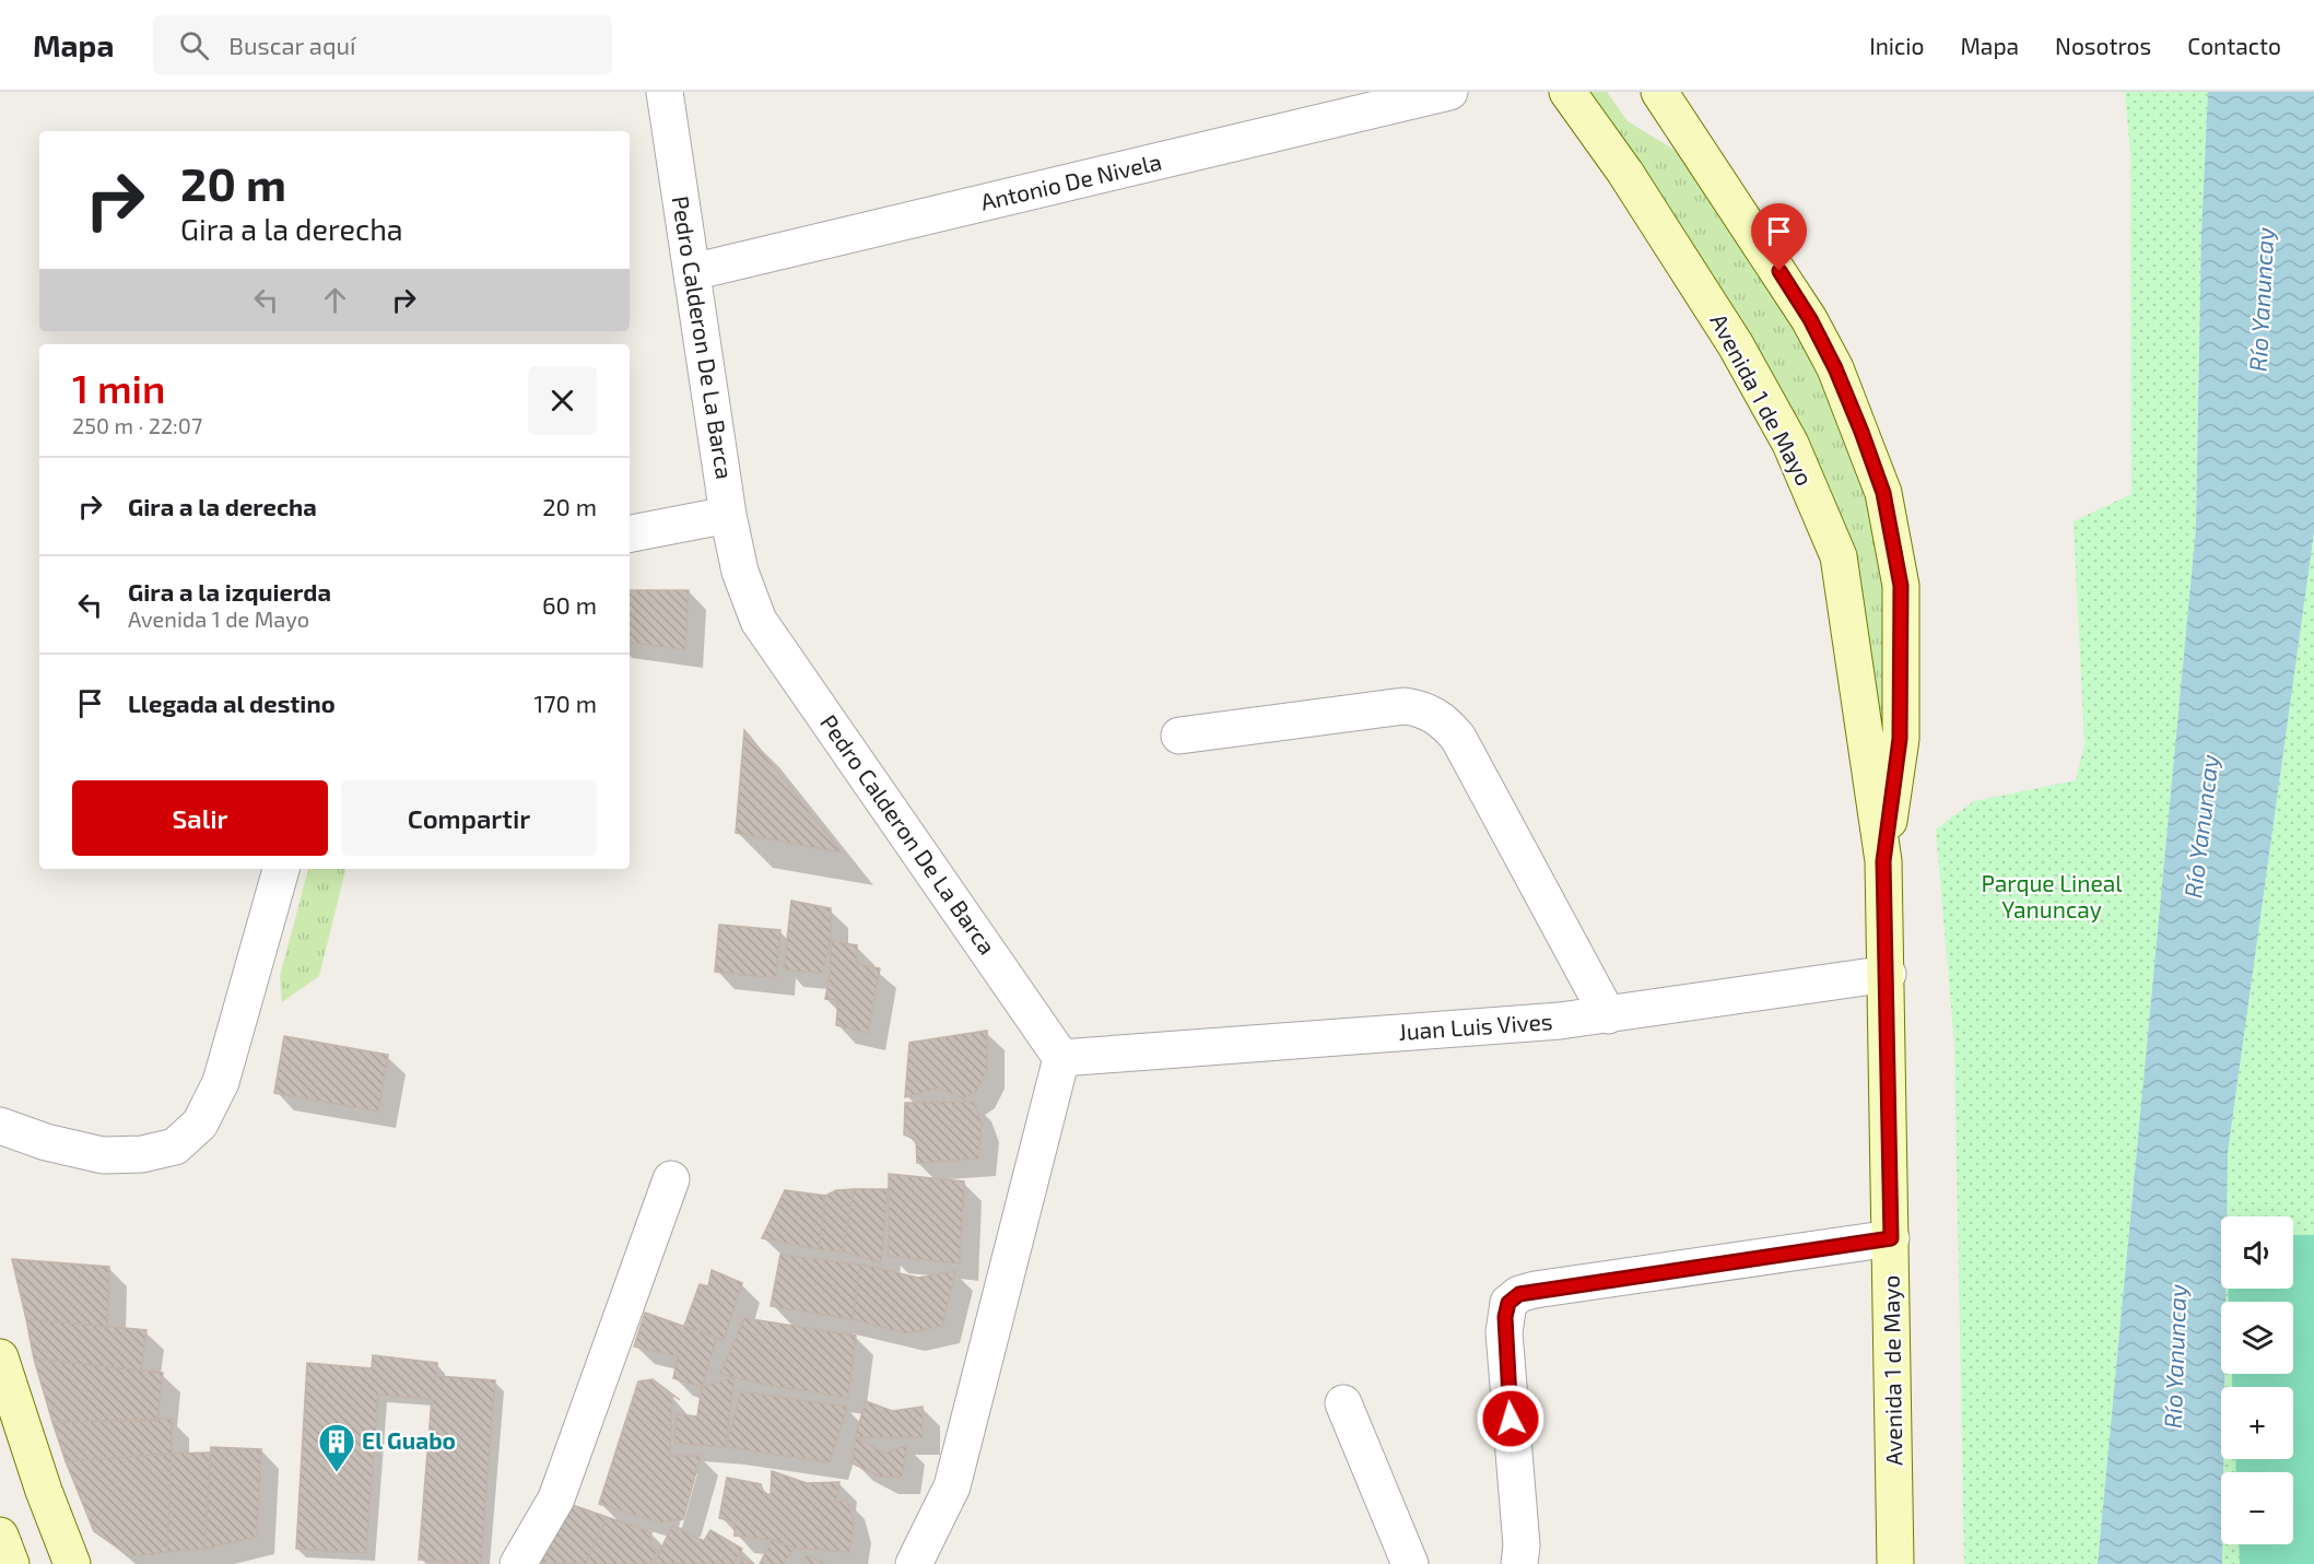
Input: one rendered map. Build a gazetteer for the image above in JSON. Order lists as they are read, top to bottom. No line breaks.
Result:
{"streets":{"main road":["Avenida 1 de Mayo"],"street":["Antonio De Nivela","Pedro Calderon De La Barca","Juan Luis Vives"]},"crossings":[["Antonio De Nivela","Pedro Calderon De La Barca"],["Pedro Calderon De La Barca","Juan Luis Vives"],["Avenida 1 de Mayo","Juan Luis Vives"]],"water":["Río Yanuncay"],"parks":["Parque Lineal Yanuncay"],"places":{"building":["El Guabo"]},"page":{"header":"Mapa","search":"Buscar aquí","nav":["Inicio","Mapa","Nosotros","Contacto"],"turn":["20 m","Gira a la derecha"],"heading":["1 min","250 m · 22:07"],"list":[{"name":"Gira a la derecha","value":"20 m"},{"name":"Gira a la izquierda","note":"Avenida 1 de Mayo","value":"60 m"},{"name":"Llegada al destino","value":"170 m"}],"buttons":["Salir","Compartir"],"map_buttons":["+","−"]}}
